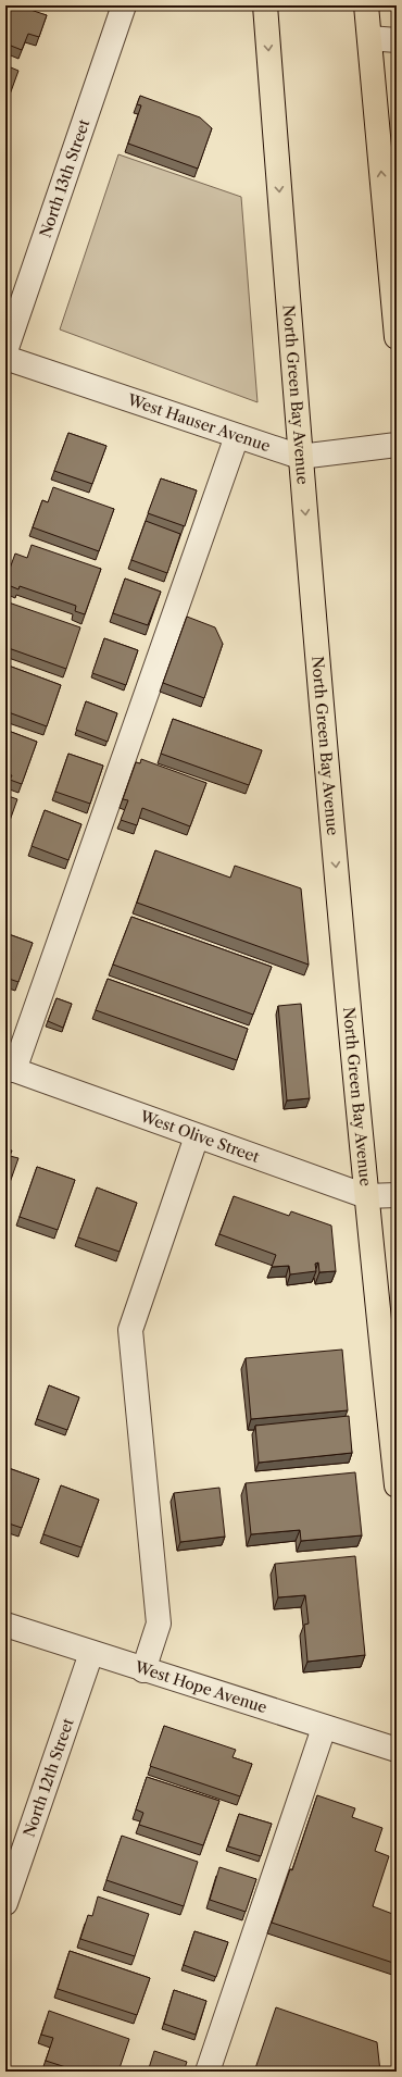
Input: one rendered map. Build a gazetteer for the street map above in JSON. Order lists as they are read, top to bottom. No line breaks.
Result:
{"streets":{"main road":["North Green Bay Avenue"],"street":["North 13th Street","West Hauser Avenue","West Olive Street","West Hope Avenue","North 12th Street"]},"crossings":[["North Green Bay Avenue","West Hauser Avenue"],["North Green Bay Avenue","West Olive Street"],["West Hope Avenue","North 12th Street"]],"one_way":["North Green Bay Avenue"]}
